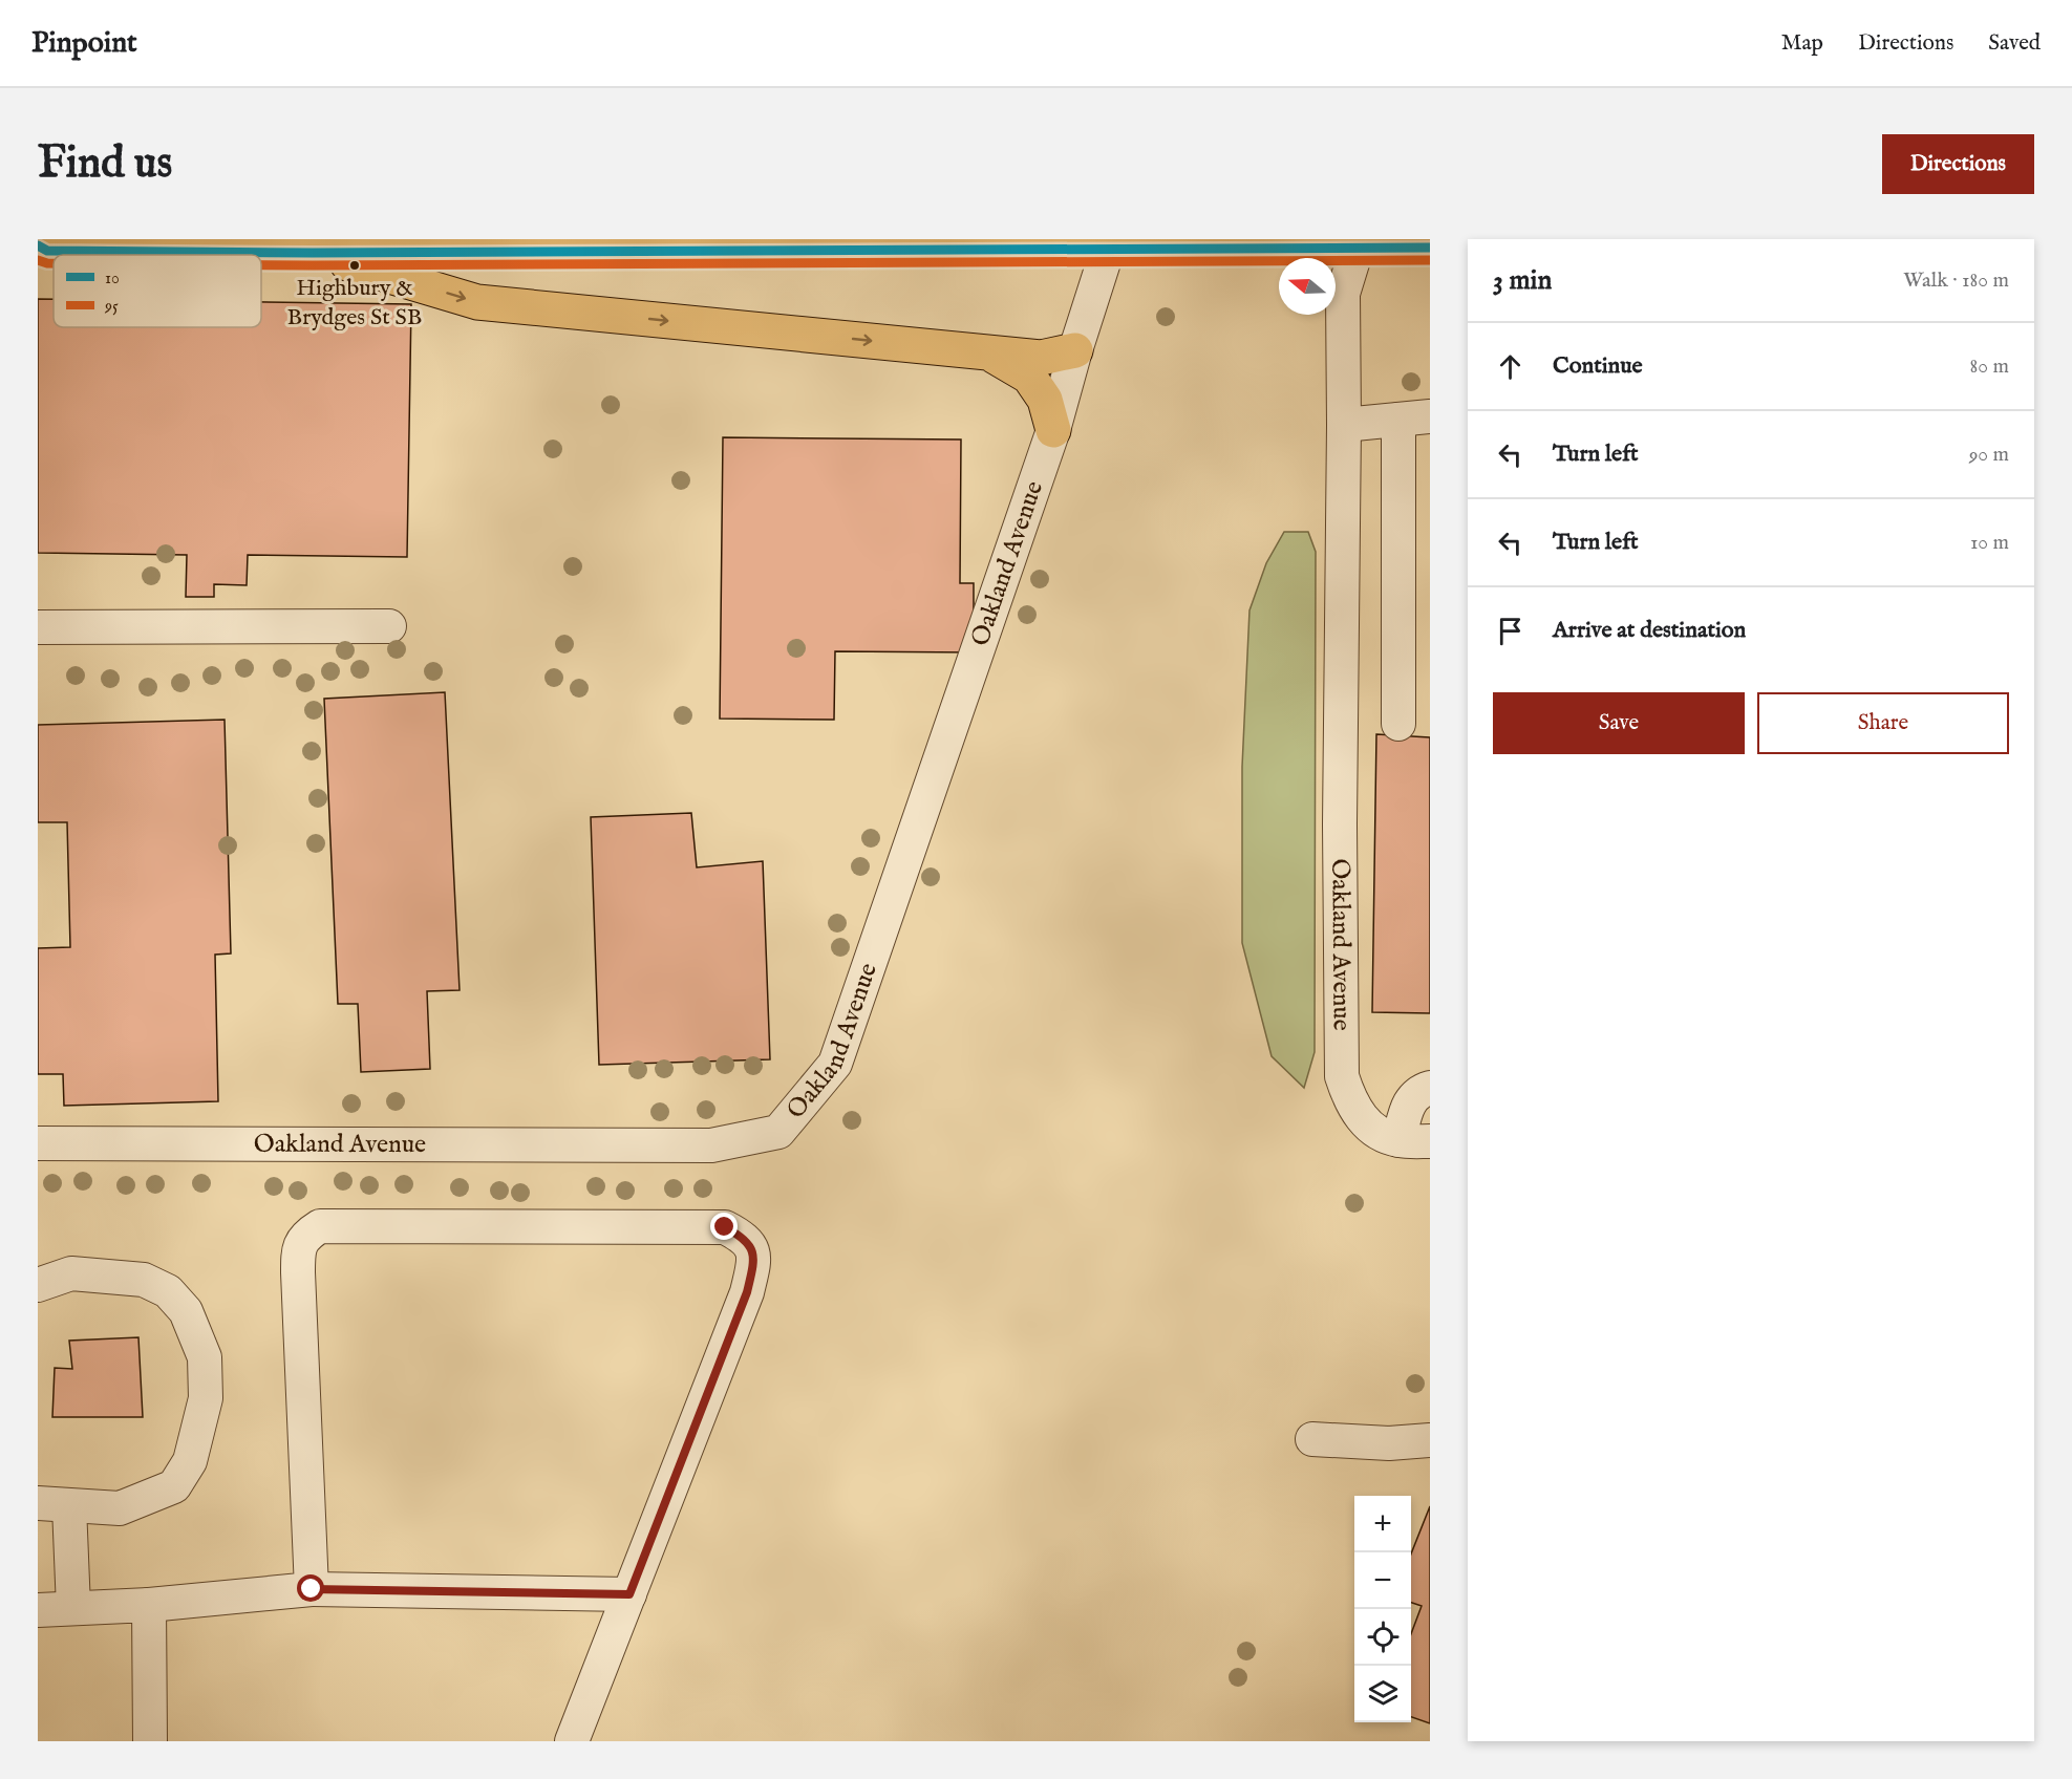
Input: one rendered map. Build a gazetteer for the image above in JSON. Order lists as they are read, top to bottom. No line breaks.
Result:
{"streets":{"street":["Oakland Avenue"]},"places":["Highbury & Brydges St SB"],"lines":["transit line 10","transit line 95"],"legend":["10","95"],"north":"left","page":{"header":"Pinpoint","nav":["Map","Directions","Saved"],"buttons":["Directions",["Save","Share"]],"title":"Find us","heading":["3 min","Walk · 180 m"],"list":[["Continue","80 m"],["Turn left","90 m"],["Turn left","10 m"],"Arrive at destination"],"map_buttons":["+","−"]}}
